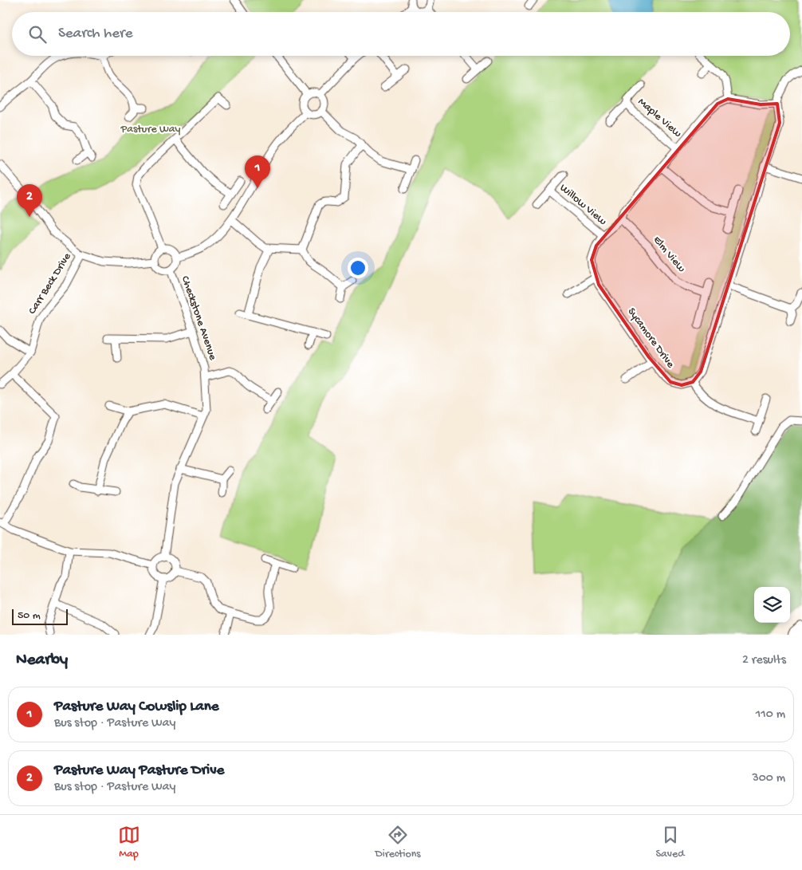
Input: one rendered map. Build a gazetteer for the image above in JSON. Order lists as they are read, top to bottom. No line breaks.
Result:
{"streets":{"street":["Maple View","Willow View","Elm View","Carr Beck Drive","Checkstone Avenue","Sycamore Drive"]},"crossings":[["Maple View","Sycamore Drive"],["Willow View","Sycamore Drive"],["Elm View","Sycamore Drive"]],"parks":["Pasture Way"],"scale_bar":"50 m","page":{"search":"Search here","pins":["1","2"],"scale":"50 m","heading":["Nearby","2 results"],"list":[{"mark":"1","name":"Pasture Way Cowslip Lane","note":"Bus stop · Pasture Way","value":"110 m"},{"mark":"2","name":"Pasture Way Pasture Drive","note":"Bus stop · Pasture Way","value":"300 m"}],"nav":["Map","Directions","Saved"]}}
